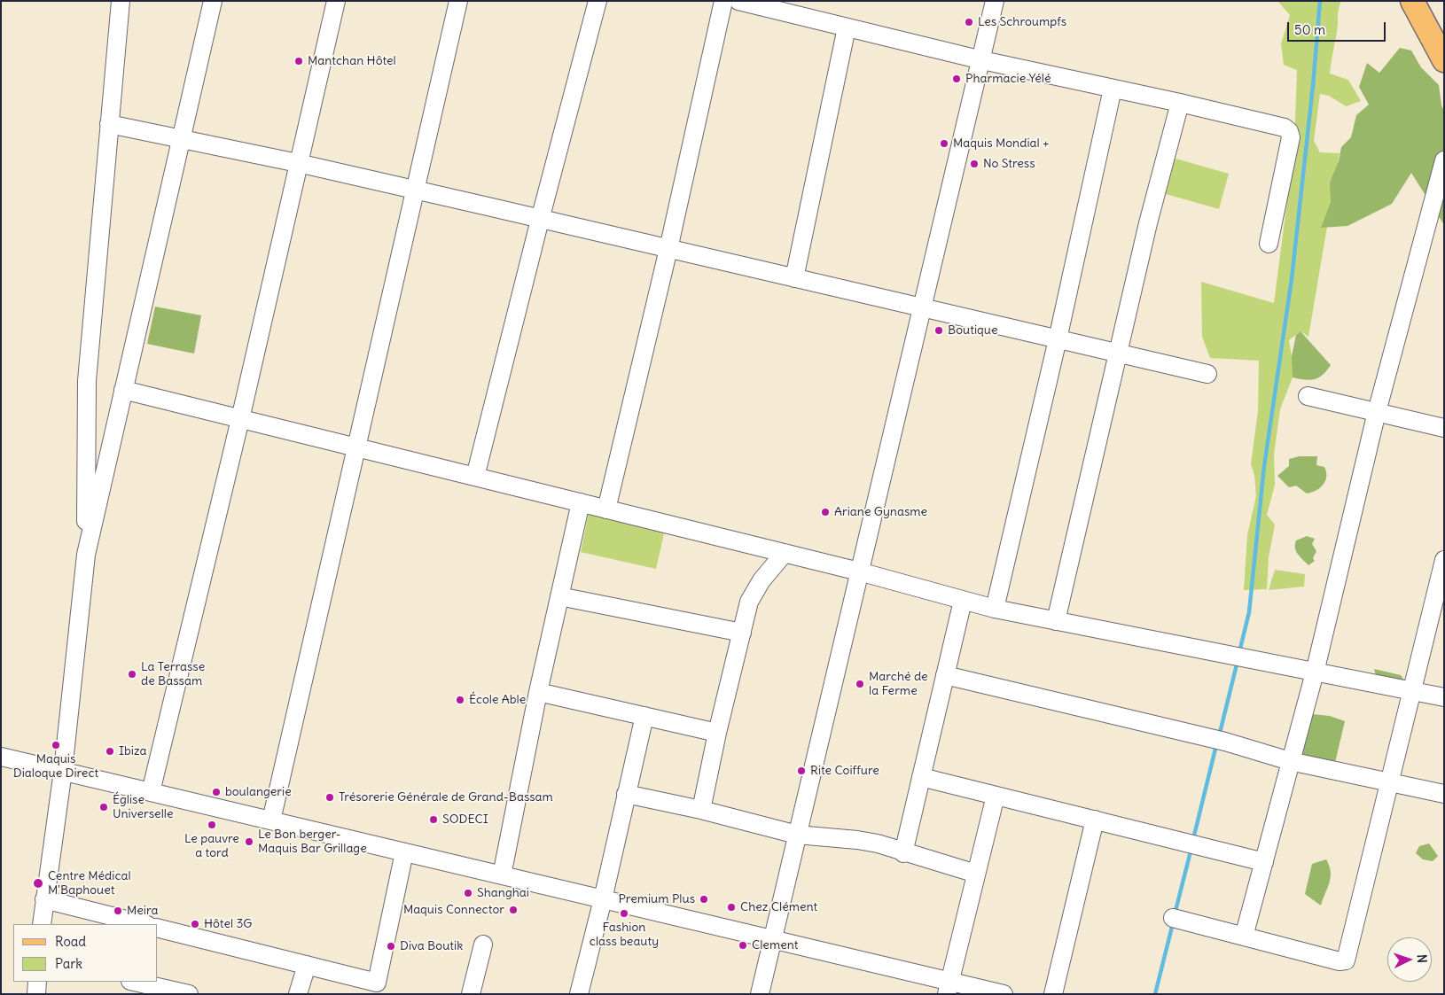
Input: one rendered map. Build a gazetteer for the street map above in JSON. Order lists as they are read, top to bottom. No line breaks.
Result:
{"places":["Les Schroumpfs","Mantchan Hôtel","Pharmacie Yélé","Maquis Mondial +","No Stress","Boutique","Ariane Gynasme","La Terrasse de Bassam","Marché de la Ferme","École Able","Maquis Dialoque Direct","Ibiza","Rite Coiffure","boulangerie","Trésorerie Générale de Grand-Bassam","Église Universelle","SODECI","Le pauvre a tord","Le Bon berger- Maquis Bar Grillage","Centre Médical M'Baphouet","Shanghai","Premium Plus","Chez Clément","Maquis Connector","Meira","Fashion class beauty","Hôtel 3G","Clement","Diva Boutik"],"legend":["Road","Park"],"scale_bar":"50 m","north":"right"}
